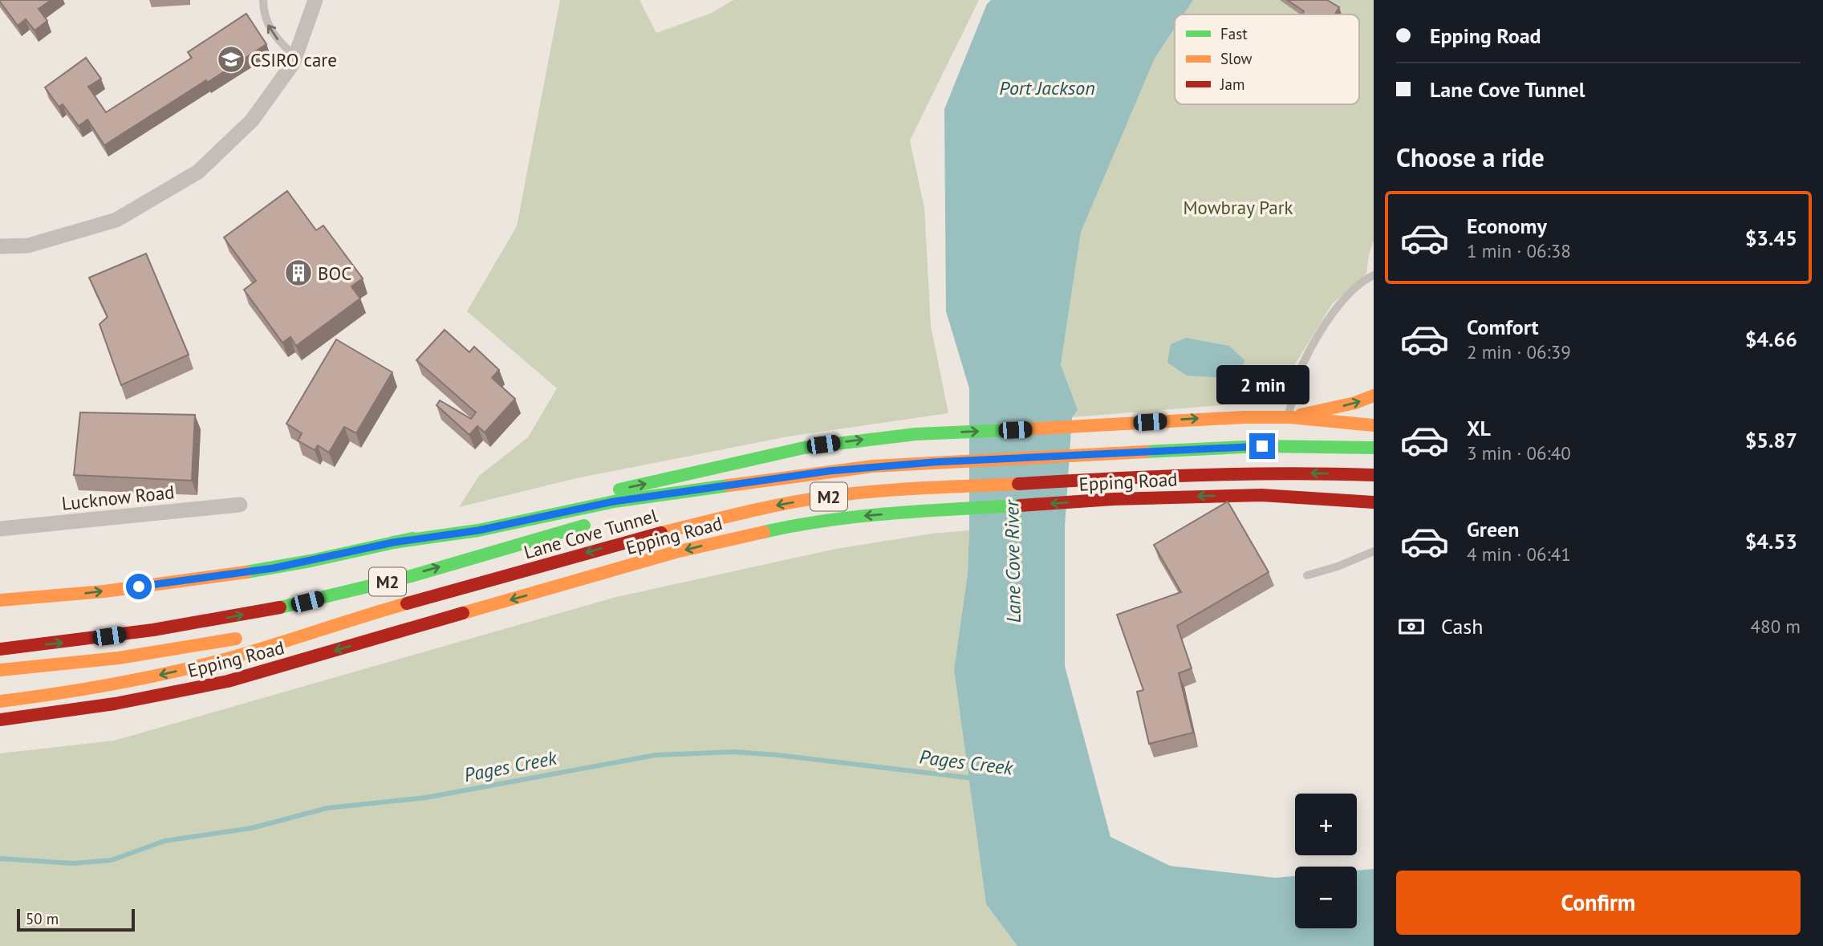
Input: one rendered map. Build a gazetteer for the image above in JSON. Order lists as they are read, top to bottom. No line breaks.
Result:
{"streets":{"main road":["Epping Road","M2","Lane Cove Tunnel"],"street":["Lucknow Road"]},"crossings":[["M2","Lane Cove Tunnel"]],"water":["Port Jackson","Lane Cove River","Pages Creek"],"parks":["Mowbray Park"],"places":{"school or university":["CSIRO care"],"building":["BOC"]},"legend":["Fast","Slow","Jam"],"scale_bar":"50 m","page":{"banner":["Epping Road","Lane Cove Tunnel"],"heading":"Choose a ride","list":[{"name":"Economy","note":"1 min · 06:38","value":"$3.45"},{"name":"Comfort","note":"2 min · 06:39","value":"$4.66"},{"name":"XL","note":"3 min · 06:40","value":"$5.87"},{"name":"Green","note":"4 min · 06:41","value":"$4.53"}],"bubble":"2 min","pay":["Cash","480 m"],"map_buttons":["+","−"],"buttons":"Confirm","scale":"50 m"}}
